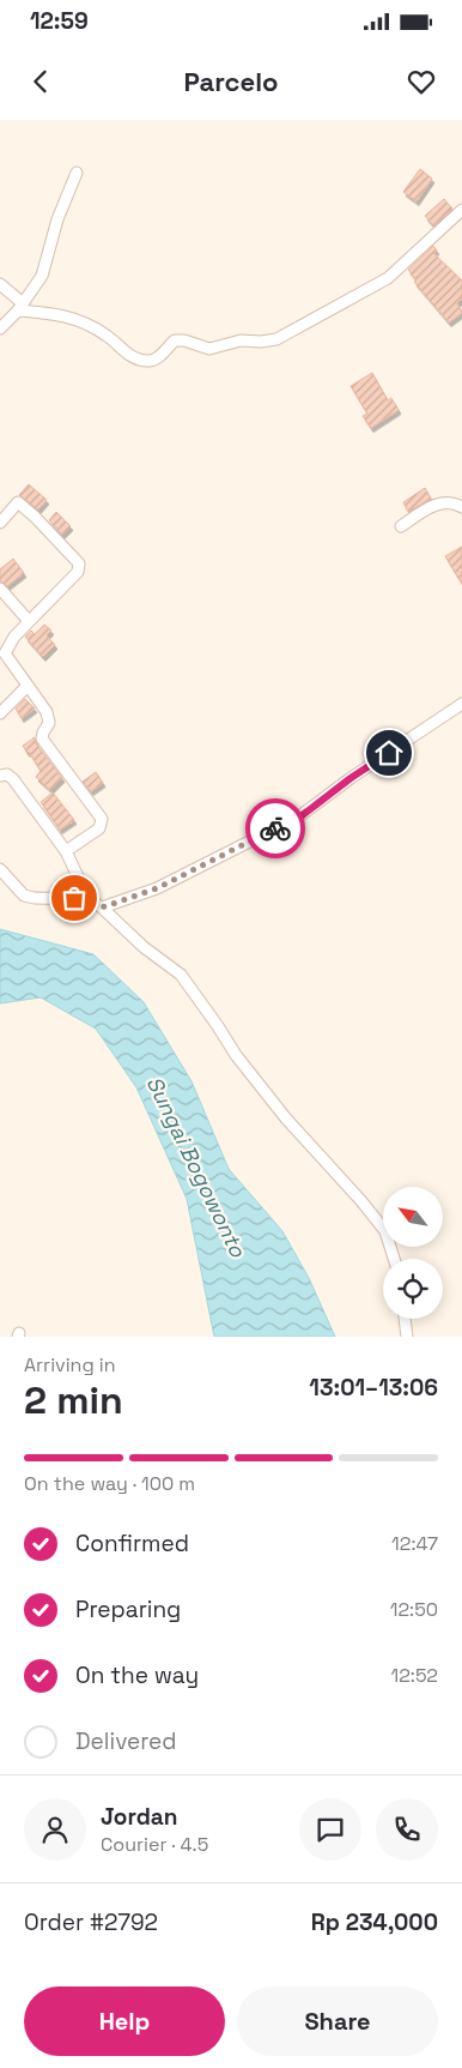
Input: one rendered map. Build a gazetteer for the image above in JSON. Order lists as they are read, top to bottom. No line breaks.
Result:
{"water":["Sungai Bogowonto"],"north":"top left","page":{"status":"12:59","header":"Parcelo","heading":["2 min","Arriving in","13:01–13:06"],"panel":["Jordan","Courier · 4.5","Order #2792","Rp 234,000"],"bar":"On the way · 100 m","list":[["Confirmed","12:47"],["Preparing","12:50"],["On the way","12:52"],"Delivered"],"buttons":["Help","Share"]}}
